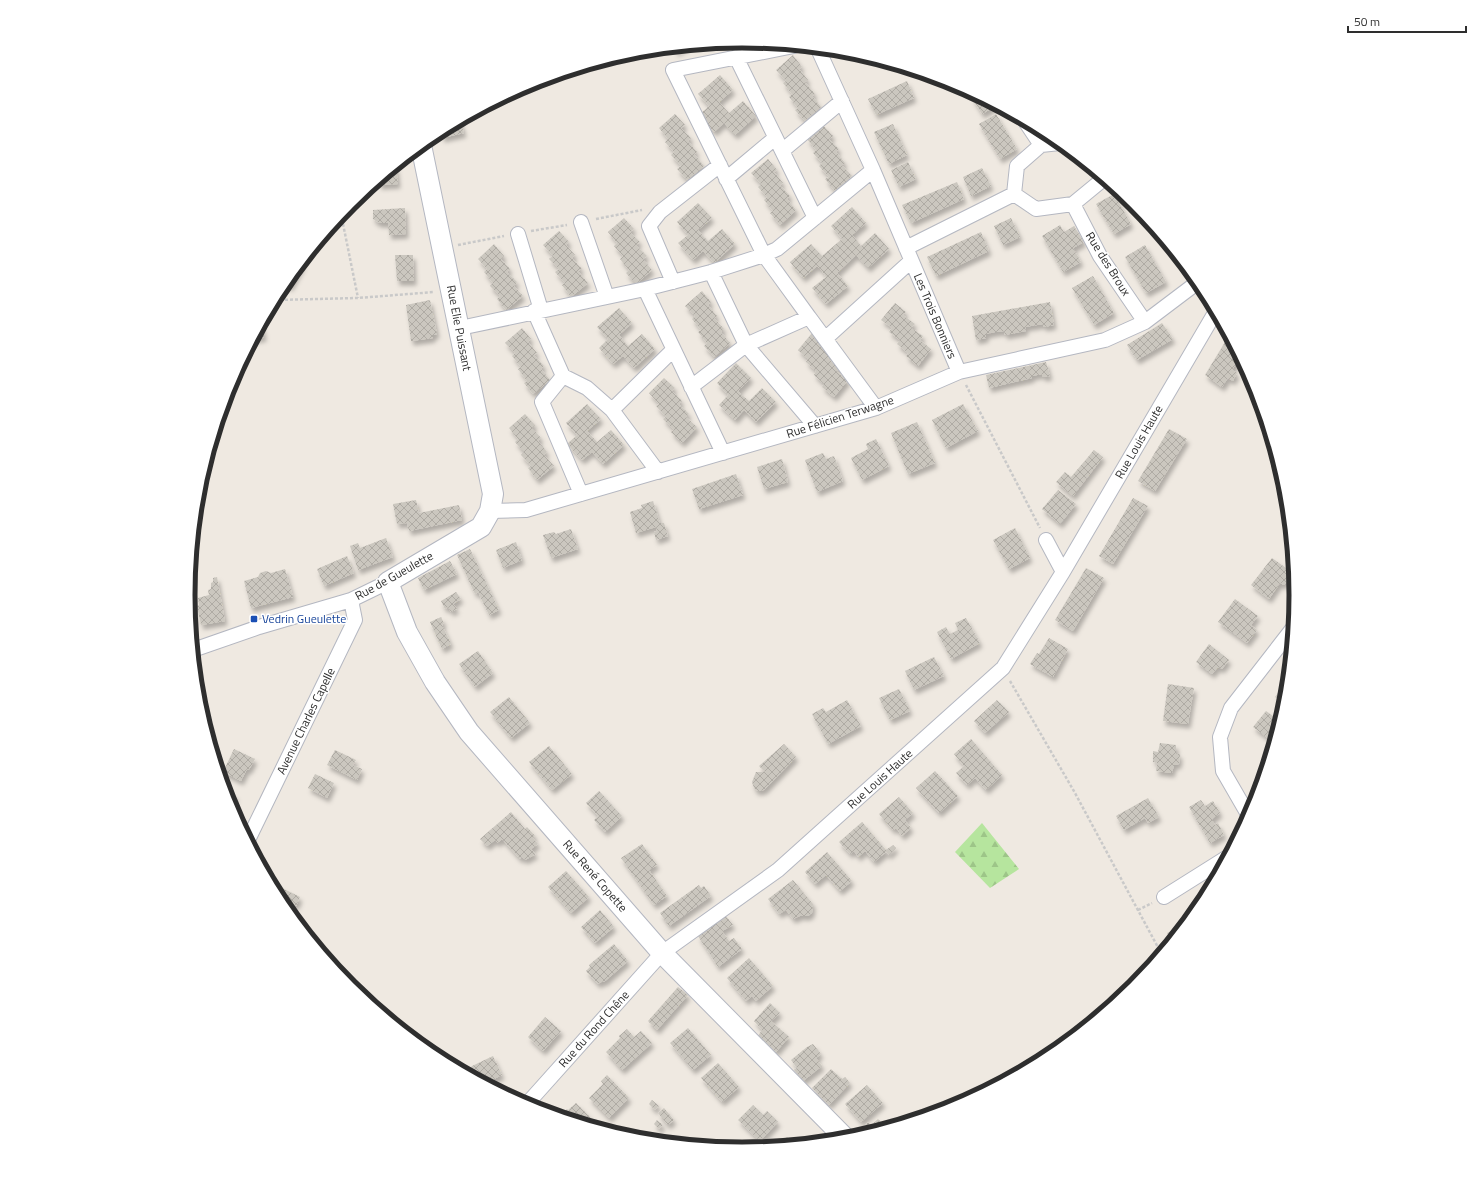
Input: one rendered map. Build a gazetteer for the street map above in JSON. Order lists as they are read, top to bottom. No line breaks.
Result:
{"streets":{"street":["Rue des Broux","Les Trois Bonniers","Rue Elie Puissant","Rue Félicien Terwagne","Rue Louis Haute","Rue de Gueulette","Avenue Charles Capelle","Rue René Copette","Rue du Rond Chêne"]},"crossings":[["Rue des Broux","Rue Félicien Terwagne"],["Les Trois Bonniers","Rue Félicien Terwagne"],["Rue Elie Puissant","Rue Félicien Terwagne"],["Rue Elie Puissant","Rue de Gueulette"],["Rue Félicien Terwagne","Rue de Gueulette"],["Rue Louis Haute","Rue René Copette"],["Rue Louis Haute","Rue du Rond Chêne"],["Rue de Gueulette","Avenue Charles Capelle"],["Rue de Gueulette","Rue René Copette"],["Rue René Copette","Rue du Rond Chêne"]],"places":{"transit":["Vedrin Gueulette"]},"scale_bar":"50 m"}
